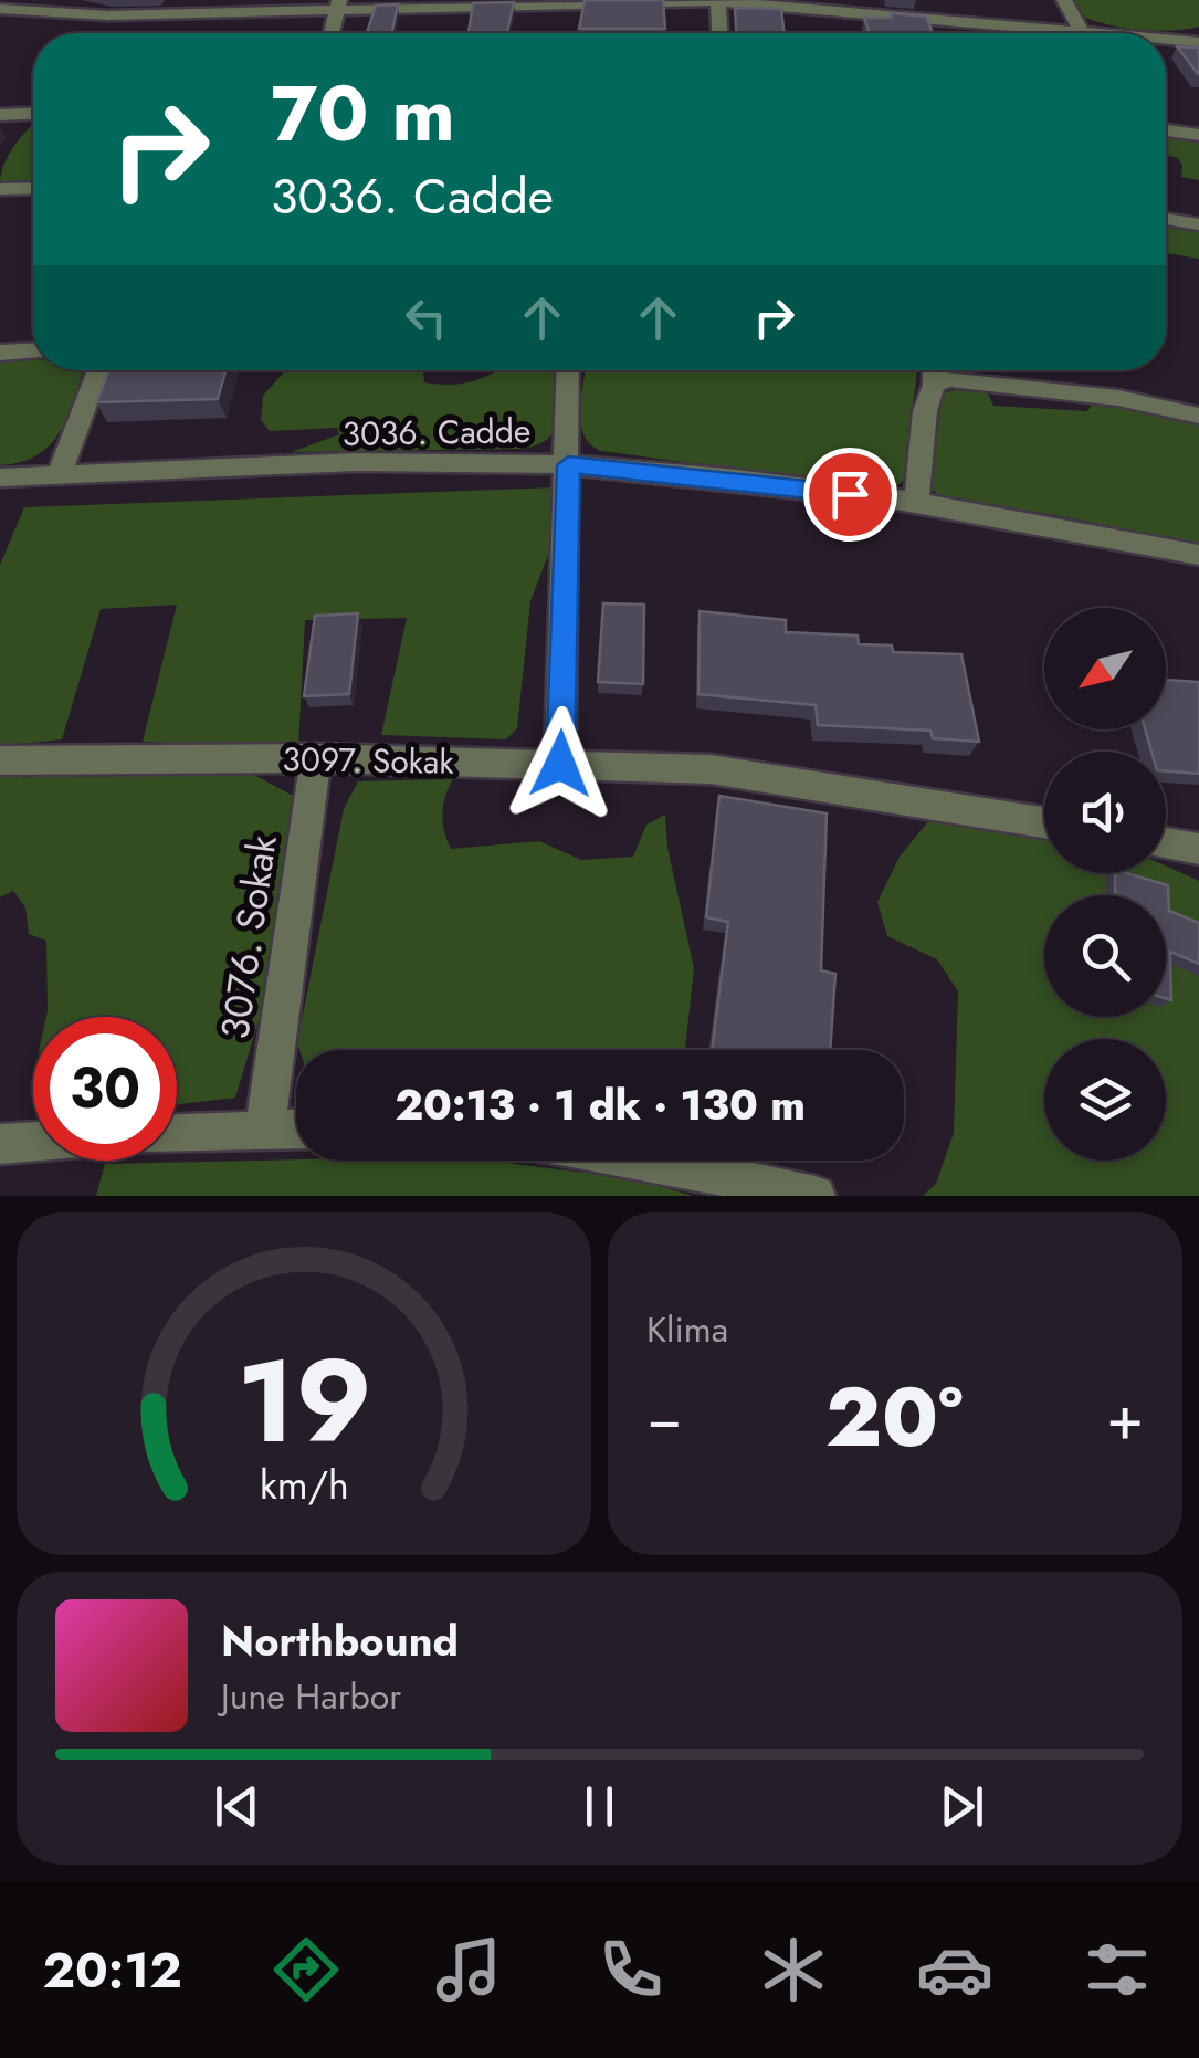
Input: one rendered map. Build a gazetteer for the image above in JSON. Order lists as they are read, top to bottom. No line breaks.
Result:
{"streets":{"street":["3036. Cadde","3097. Sokak","3076. Sokak"]},"crossings":[["3097. Sokak","3076. Sokak"]],"north":"bottom left","page":{"turn":["70 m","3036. Cadde"],"limit":"30","trip":"20:13 · 1 dk · 130 m","tile":"Klima","heat":["−","20°","+"],"song":["Northbound","June Harbor"],"tabs":"20:12","gauge":["19","km/h"]}}
